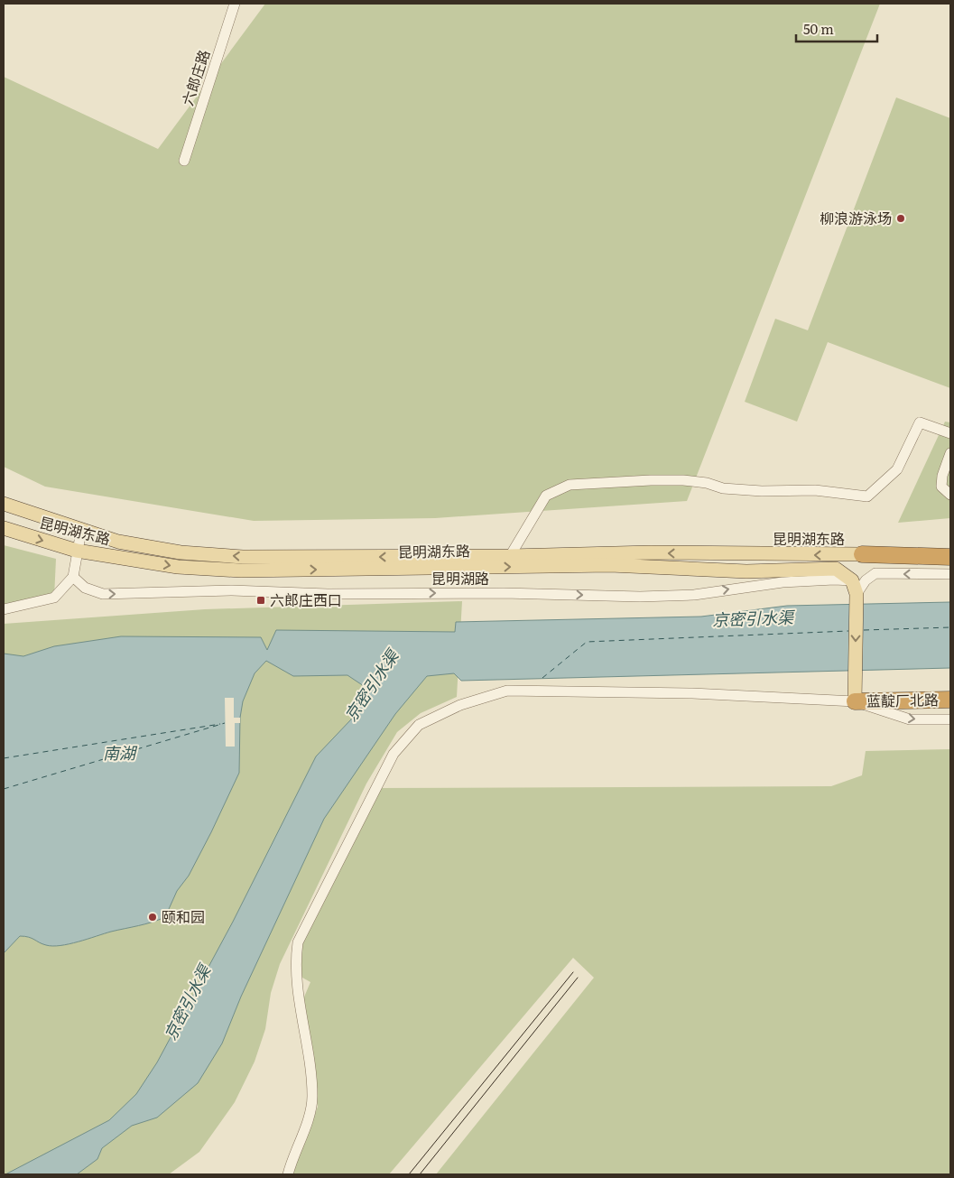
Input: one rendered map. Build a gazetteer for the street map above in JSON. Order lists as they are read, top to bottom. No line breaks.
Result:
{"streets":{"highway":["蓝靛厂北路"],"main road":["昆明湖东路"],"street":["六郎庄路","昆明湖路"]},"crossings":[["昆明湖东路","昆明湖路"]],"one_way":["昆明湖路"],"water":["京密引水渠","南湖"],"places":{"other":["柳浪游泳场","颐和园"],"transit":["六郎庄西口"]},"scale_bar":"50 m"}
